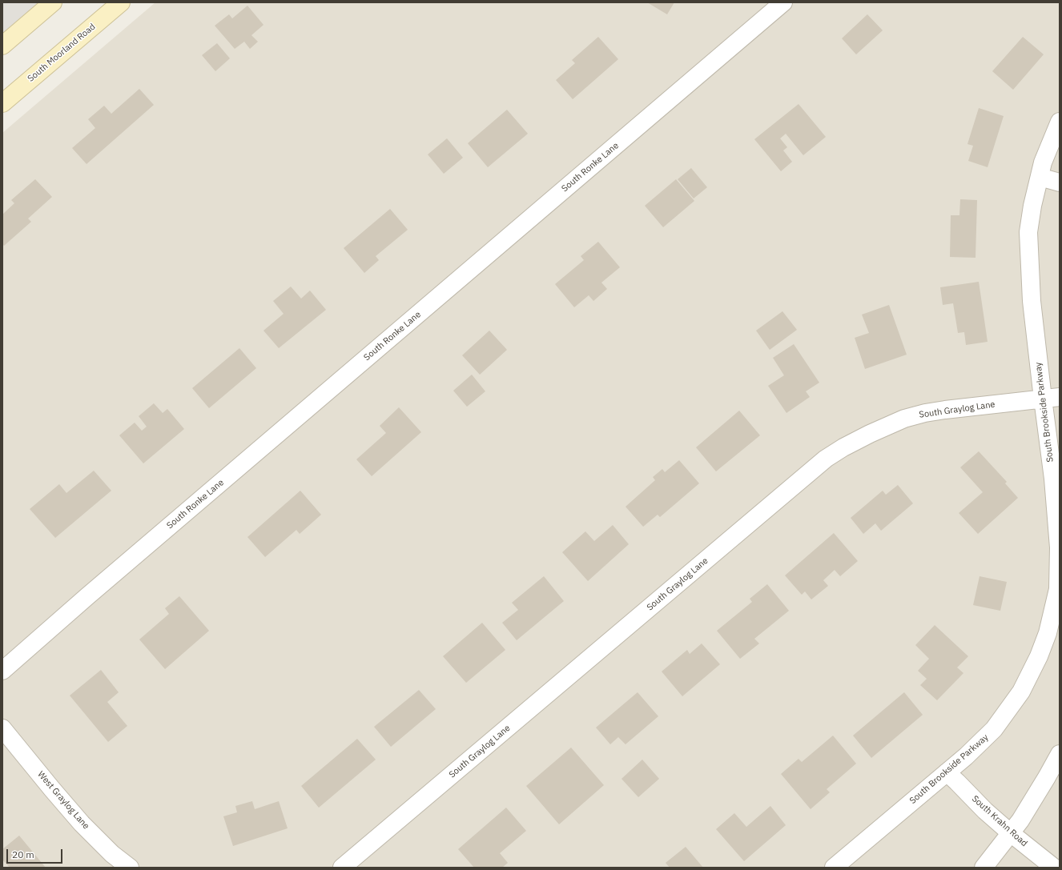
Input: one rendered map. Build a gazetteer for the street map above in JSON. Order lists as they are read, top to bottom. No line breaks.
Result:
{"streets":{"main road":["South Moorland Road"],"street":["South Ronke Lane","South Graylog Lane","South Brookside Parkway","West Graylog Lane","South Krahn Road"]},"crossings":[["South Graylog Lane","South Brookside Parkway"],["South Brookside Parkway","South Krahn Road"]],"scale_bar":"20 m"}
